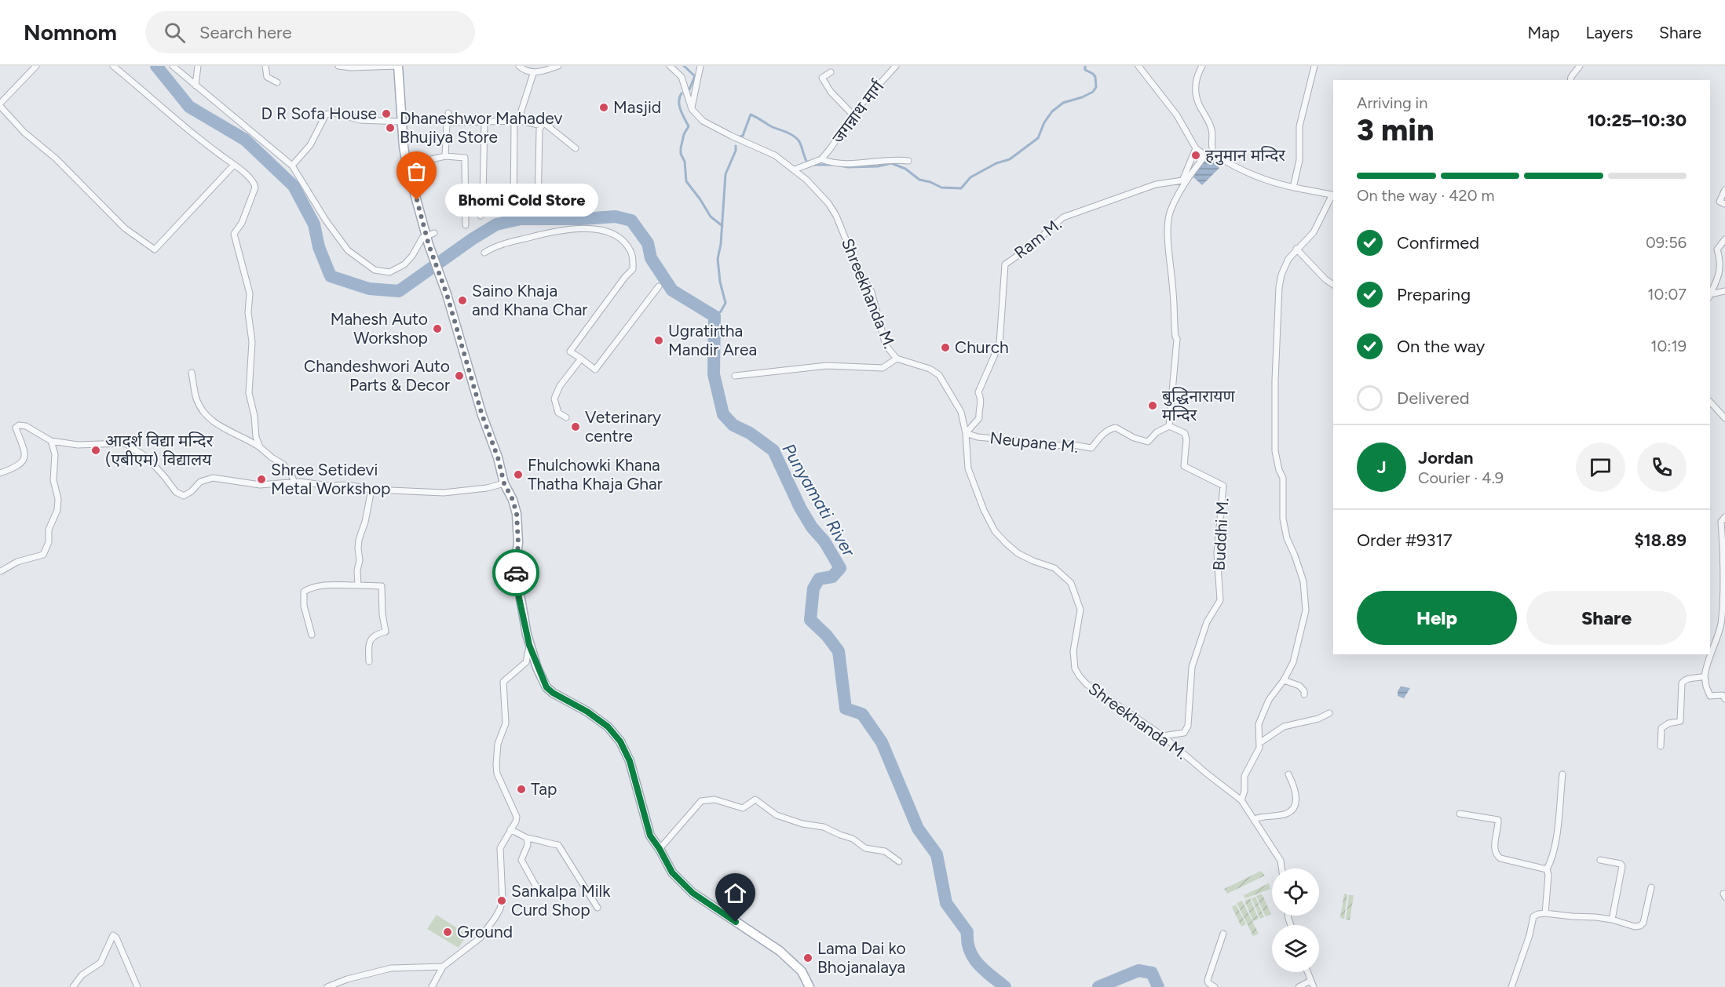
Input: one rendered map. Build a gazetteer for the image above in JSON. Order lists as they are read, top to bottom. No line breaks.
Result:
{"streets":{"street":["जगन्नाथ मार्ग","Ram M.","Shreekhanda M.","Neupane M.","Buddhi M."]},"crossings":[["Ram M.","Shreekhanda M."],["Ram M.","Neupane M."],["Shreekhanda M.","Neupane M."],["Shreekhanda M.","Buddhi M."],["Neupane M.","Buddhi M."]],"water":["Punyamati River"],"places":["Masjid","D R Sofa House","Dhaneshwor Mahadev Bhujiya Store","हनुमान मन्दिर","Bhomi Cold Store","Saino Khaja and Khana Char","Mahesh Auto Workshop","Ugratirtha Mandir Area","Church","Chandeshwori Auto Parts & Decor","बुद्धिनारायण मन्दिर","Veterinary centre","आदर्श विद्या मन्दिर (एबीएम) विद्यालय","Fhulchowki Khana Thatha Khaja Ghar","Shree Setidevi Metal Workshop","Tap","Sankalpa Milk Curd Shop","Ground","Lama Dai ko Bhojanalaya"],"page":{"header":"Nomnom","search":"Search here","nav":["Map","Layers","Share"],"heading":["3 min","Arriving in","10:25–10:30"],"panel":["Jordan","Courier · 4.9","Order #9317","$18.89"],"bar":"On the way · 420 m","bubble":"Bhomi Cold Store","list":[["Confirmed","09:56"],["Preparing","10:07"],["On the way","10:19"],"Delivered"],"round":"J","buttons":["Help","Share"]}}
